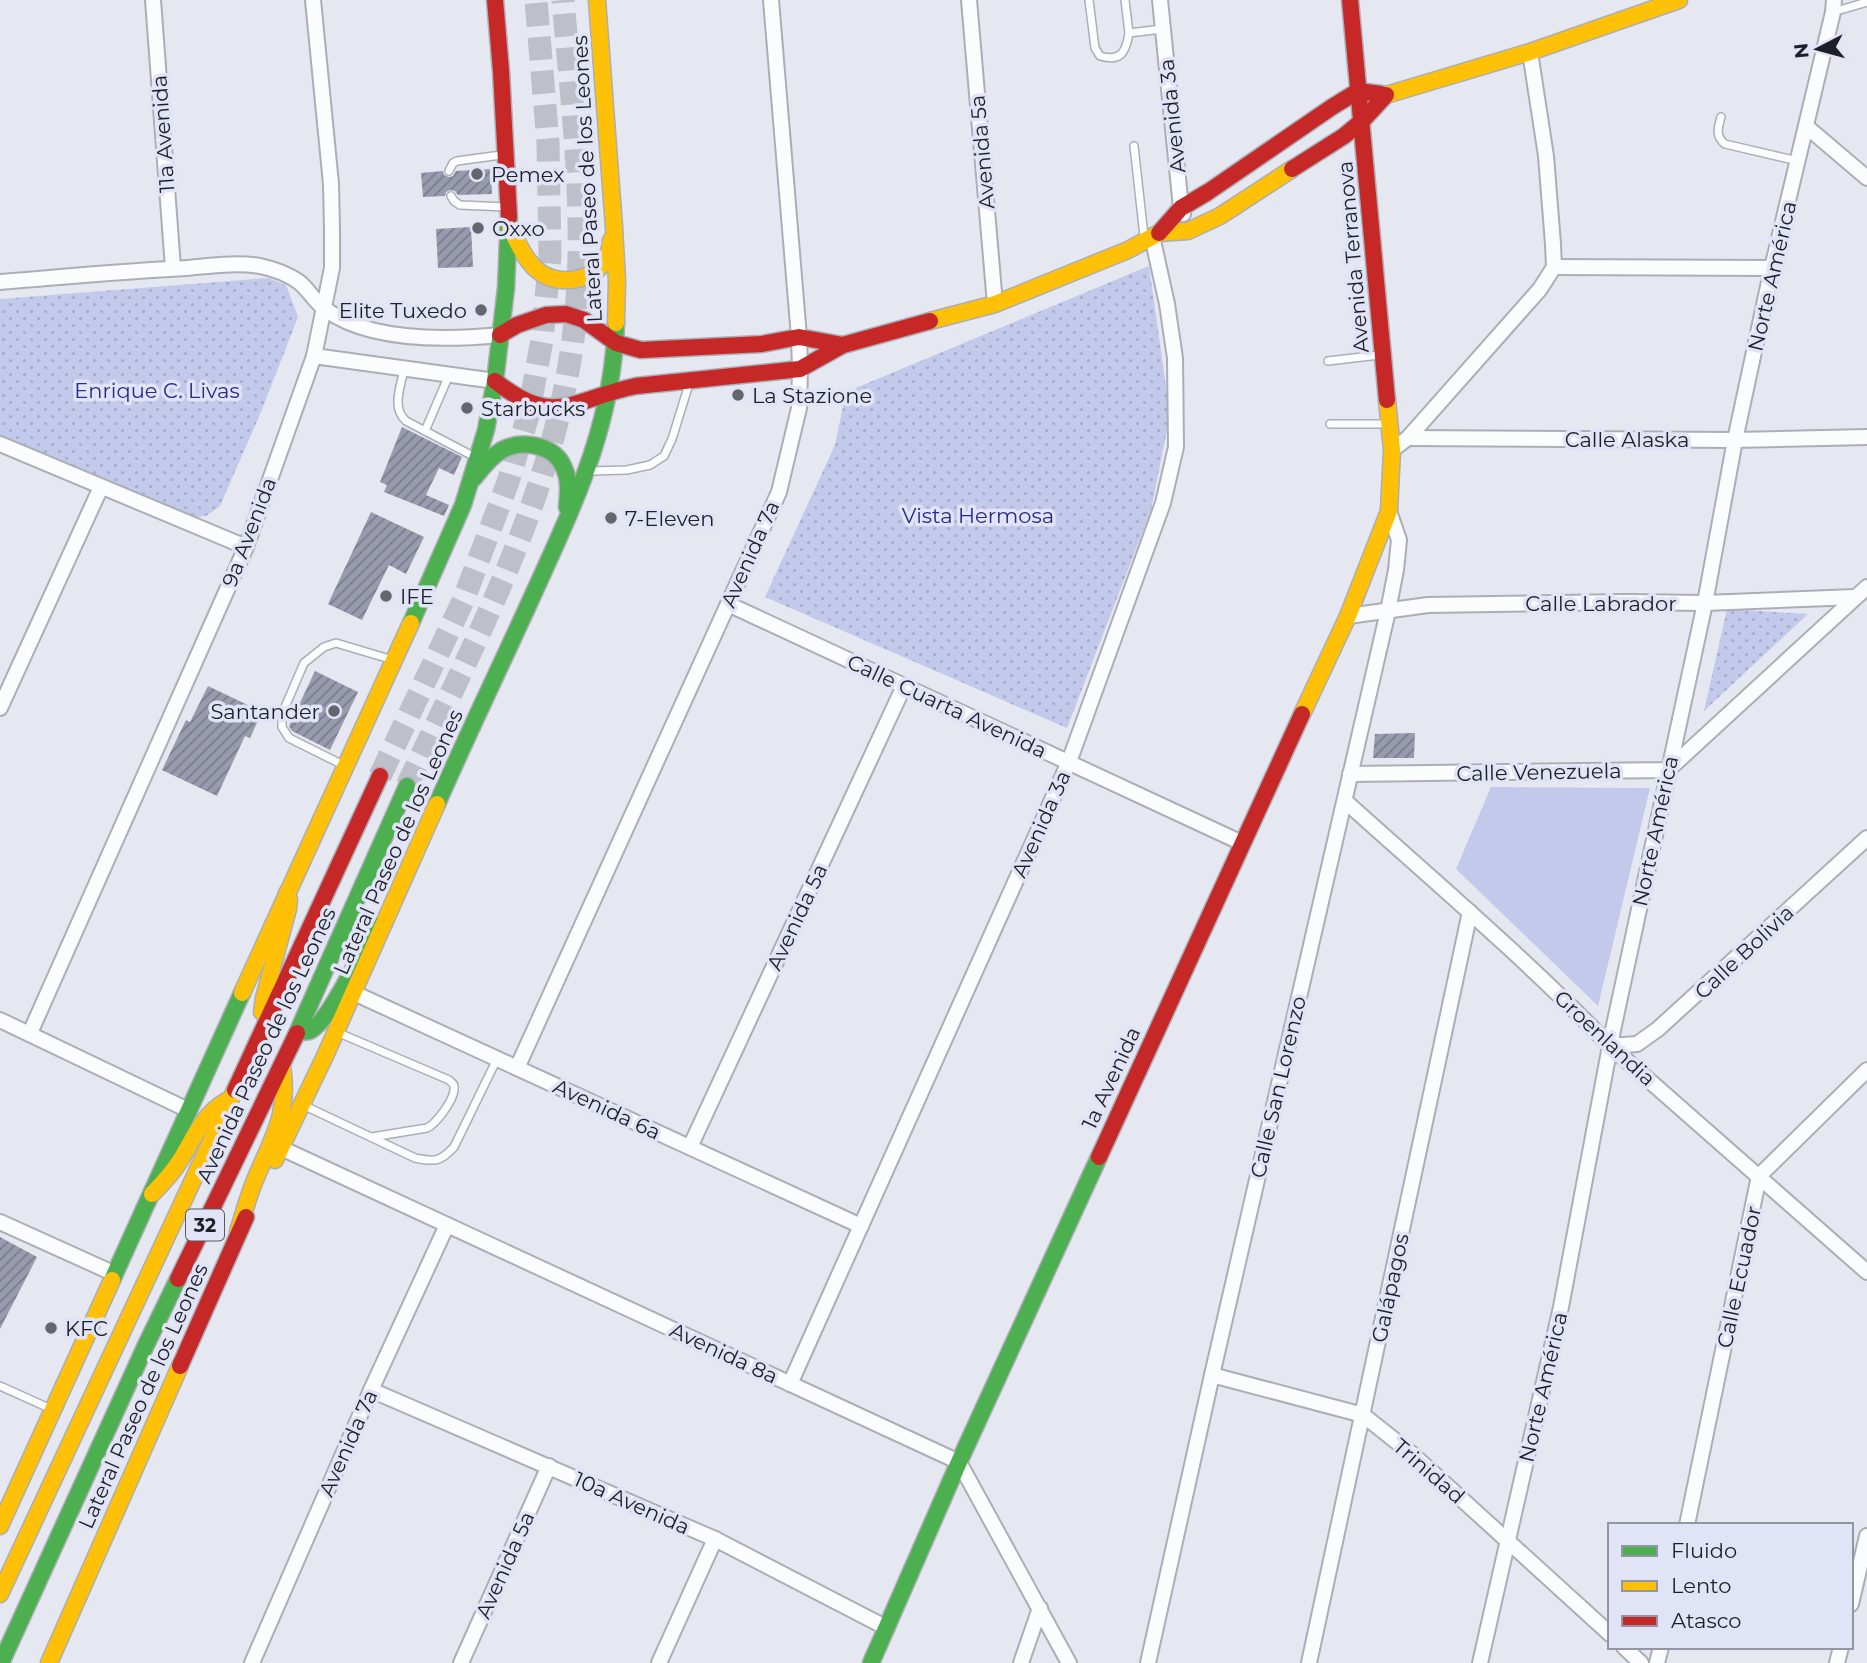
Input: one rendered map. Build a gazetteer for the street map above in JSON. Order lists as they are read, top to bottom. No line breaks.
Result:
{"streets":{"street":["Avenida 3a","11a Avenida","Avenida 5a","Lateral Paseo de los Leones","Avenida Terranova","Norte América","Calle Alaska","9a Avenida","Avenida 7a","Calle Labrador","Calle Cuarta Avenida","Calle Venezuela","Calle Bolivia","Groenlandia","Avenida Paseo de los Leones","1a Avenida","Calle San Lorenzo","Avenida 6a","32","Calle Ecuador","Galápagos","Avenida 8a","Trinidad","10a Avenida"]},"crossings":[["Avenida 3a","Calle Cuarta Avenida"],["Avenida 3a","Avenida 6a"],["Avenida 3a","Avenida 8a"],["Avenida 5a","Calle Cuarta Avenida"],["Avenida 5a","Avenida 6a"],["Avenida 5a","10a Avenida"],["Lateral Paseo de los Leones","Avenida 6a"],["Lateral Paseo de los Leones","Avenida 8a"],["Avenida Terranova","1a Avenida"],["Avenida Terranova","Calle San Lorenzo"],["Norte América","Calle Alaska"],["Norte América","Calle Labrador"],["Norte América","Calle Venezuela"],["Norte América","Calle Bolivia"],["Norte América","Groenlandia"],["Norte América","Trinidad"],["Avenida 7a","Calle Cuarta Avenida"],["Avenida 7a","Avenida 6a"],["Avenida 7a","Avenida 8a"],["Avenida 7a","10a Avenida"],["Calle Labrador","1a Avenida"],["Calle Labrador","Calle San Lorenzo"],["Calle Cuarta Avenida","1a Avenida"],["Calle Venezuela","Calle San Lorenzo"],["Calle Bolivia","Groenlandia"],["Groenlandia","Calle San Lorenzo"],["Groenlandia","Calle Ecuador"],["Groenlandia","Galápagos"],["1a Avenida","Calle San Lorenzo"],["1a Avenida","Avenida 8a"],["1a Avenida","10a Avenida"],["Calle San Lorenzo","Trinidad"],["Galápagos","Trinidad"]],"parks":["Enrique C. Livas","Vista Hermosa"],"places":["Pemex","Oxxo","Elite Tuxedo","La Stazione","Starbucks","7-Eleven","IFE","Santander","KFC"],"legend":["Fluido","Lento","Atasco"],"north":"left"}
